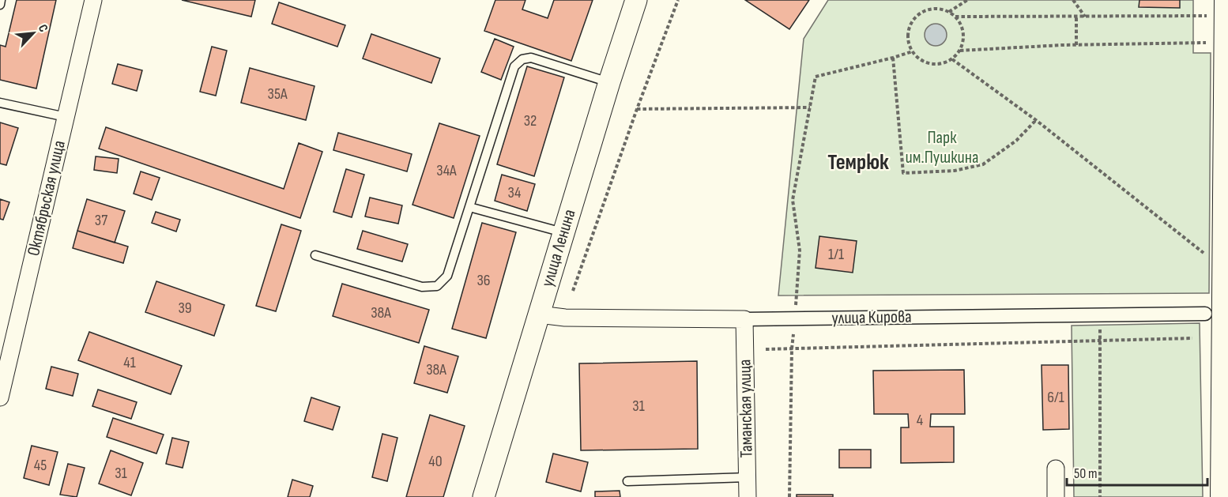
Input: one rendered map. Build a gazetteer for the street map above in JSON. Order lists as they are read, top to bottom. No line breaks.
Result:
{"streets":{"street":["Октябрьская улица","улица Ленина","улица Кирова","Таманская улица"]},"crossings":[["улица Ленина","улица Кирова"],["улица Кирова","Таманская улица"]],"districts":["Темрюк"],"parks":["Парк им.Пушкина"],"house_numbers":["35А","32","34А","34","37","1/1","36","39","38А","41","38А","6/1","31","4","40","45","31"],"scale_bar":"50 m","north":"top right"}
